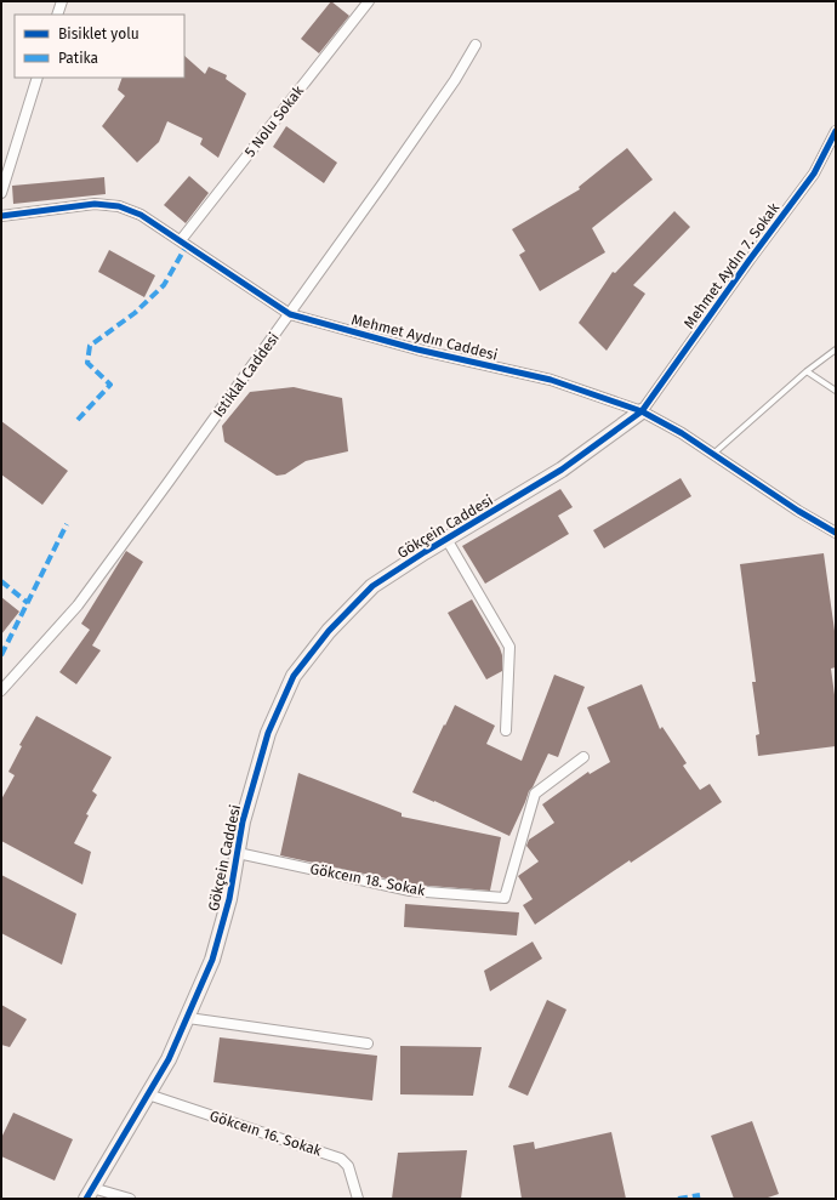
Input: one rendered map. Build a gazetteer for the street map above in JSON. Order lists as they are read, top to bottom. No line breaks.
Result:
{"streets":{"street":["5 Nolu Sokak","Mehmet Aydın 7. Sokak","Mehmet Aydın Caddesi","Istiklal Caddesi","Gökçein Caddesi","Gökceın 18. Sokak","Gökceın 16. Sokak"]},"crossings":[["5 Nolu Sokak","Mehmet Aydın Caddesi"],["Mehmet Aydın 7. Sokak","Mehmet Aydın Caddesi"],["Mehmet Aydın 7. Sokak","Gökçein Caddesi"],["Mehmet Aydın Caddesi","Istiklal Caddesi"],["Mehmet Aydın Caddesi","Gökçein Caddesi"],["Gökçein Caddesi","Gökceın 18. Sokak"],["Gökçein Caddesi","Gökceın 16. Sokak"]],"legend":["Bisiklet yolu","Patika"]}
